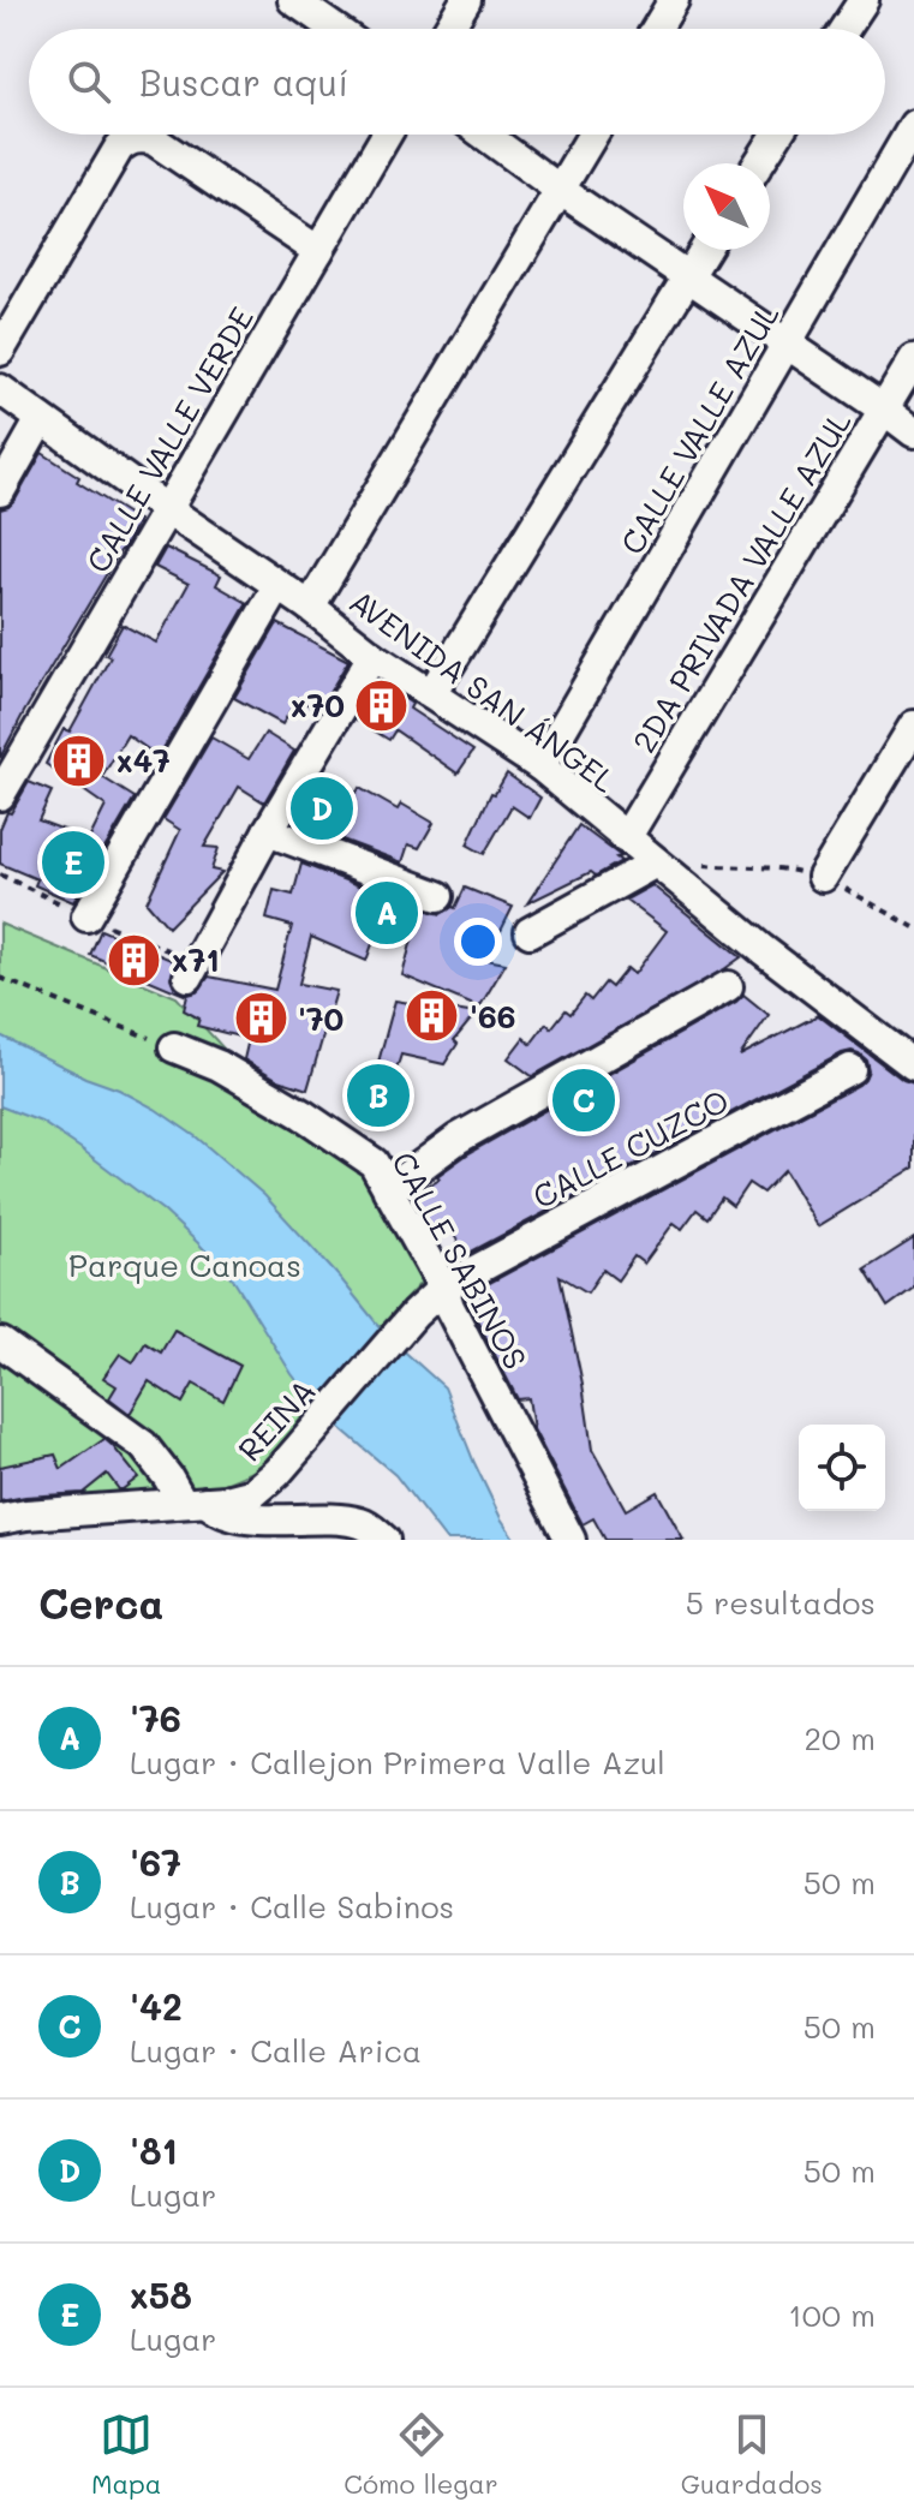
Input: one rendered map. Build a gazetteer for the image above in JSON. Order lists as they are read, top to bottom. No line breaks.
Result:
{"streets":{"street":["CALLE VALLE AZUL","CALLE VALLE VERDE","2DA PRIVADA VALLE AZUL","AVENIDA SAN ÁNGEL","CALLE CUZCO","CALLE SABINOS","REINA"]},"crossings":[["CALLE VALLE AZUL","AVENIDA SAN ÁNGEL"],["CALLE VALLE VERDE","AVENIDA SAN ÁNGEL"],["2DA PRIVADA VALLE AZUL","AVENIDA SAN ÁNGEL"],["CALLE CUZCO","CALLE SABINOS"],["CALLE CUZCO","REINA"],["CALLE SABINOS","REINA"]],"parks":["Parque Canoas"],"places":{"building":["x70","x47","x71","'66","'70"]},"north":"top left","page":{"search":"Buscar aquí","pins":["D","E","A","B","C"],"heading":["Cerca","5 resultados"],"list":[{"mark":"A","name":"'76","note":"Lugar · Callejon Primera Valle Azul","value":"20 m"},{"mark":"B","name":"'67","note":"Lugar · Calle Sabinos","value":"50 m"},{"mark":"C","name":"'42","note":"Lugar · Calle Arica","value":"50 m"},{"mark":"D","name":"'81","note":"Lugar","value":"50 m"},{"mark":"E","name":"x58","note":"Lugar","value":"100 m"}],"nav":["Mapa","Cómo llegar","Guardados"]}}
